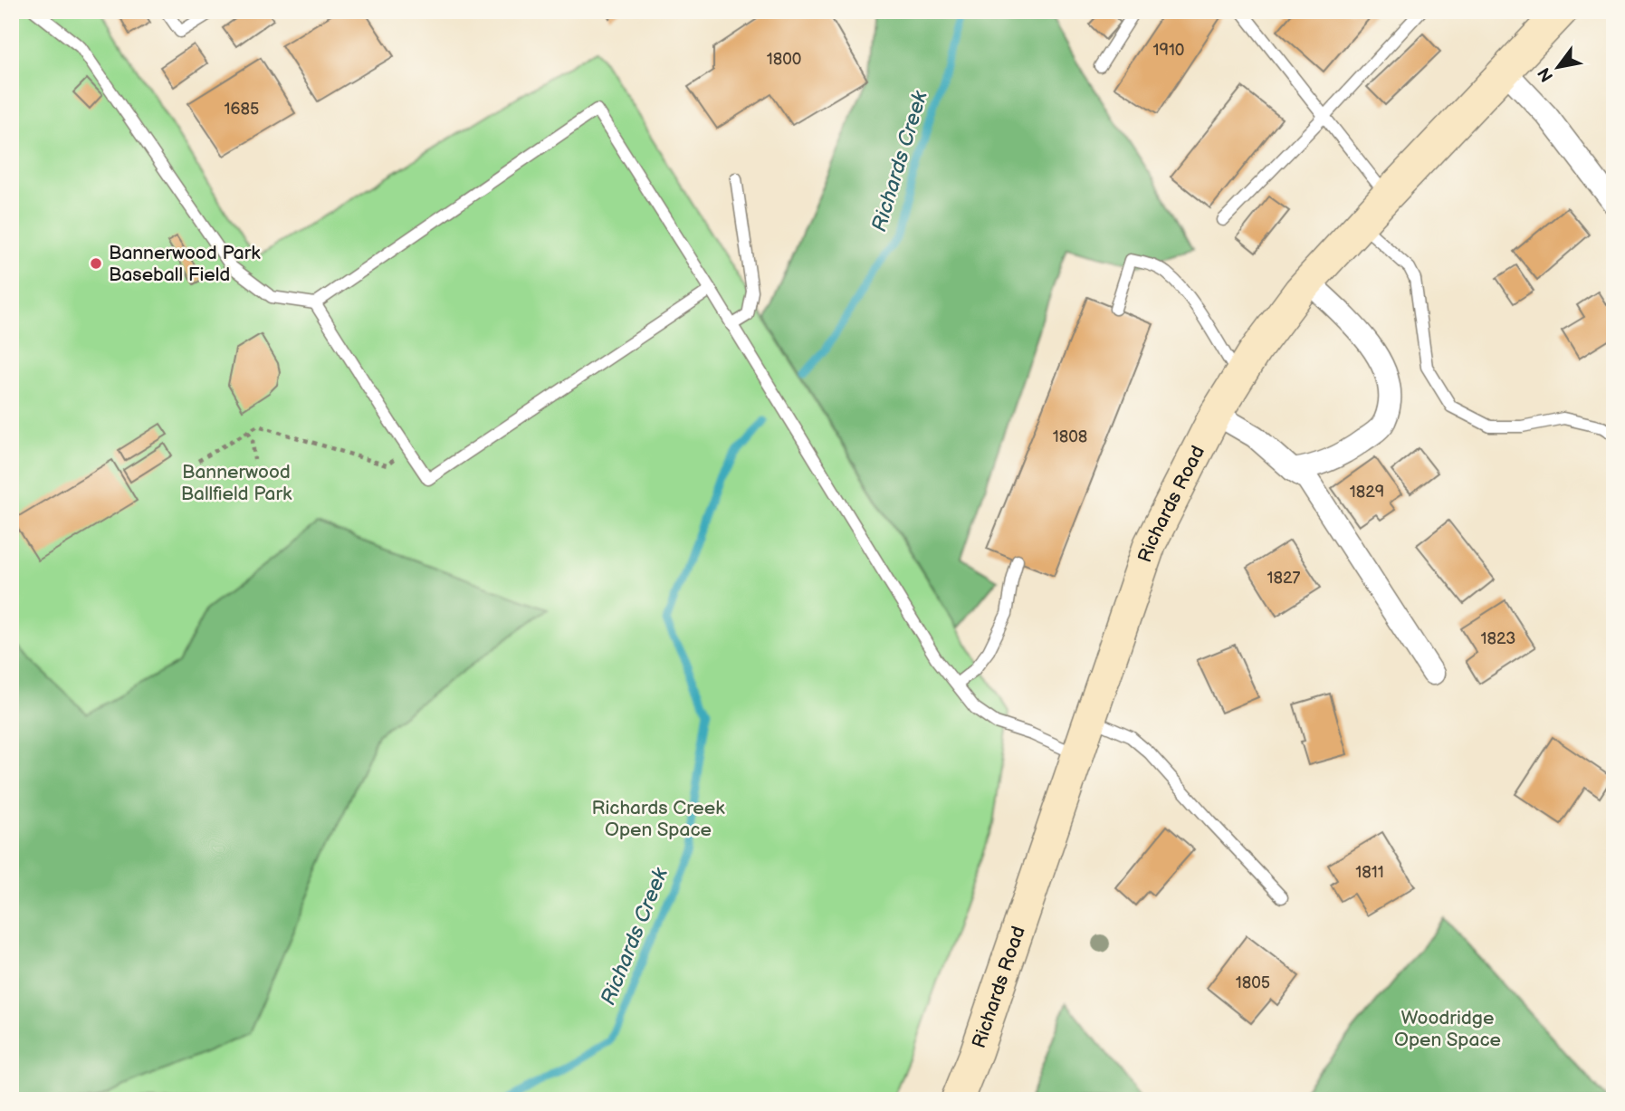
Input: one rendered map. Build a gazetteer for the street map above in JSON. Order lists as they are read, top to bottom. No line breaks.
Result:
{"streets":{"main road":["Richards Road"]},"water":["Richards Creek"],"parks":["Bannerwood Ballfield Park","Richards Creek Open Space","Woodridge Open Space"],"places":["Bannerwood Park Baseball Field"],"house_numbers":["1910","1800","1685","1808","1829","1827","1823","1811","1805"],"north":"bottom left"}
